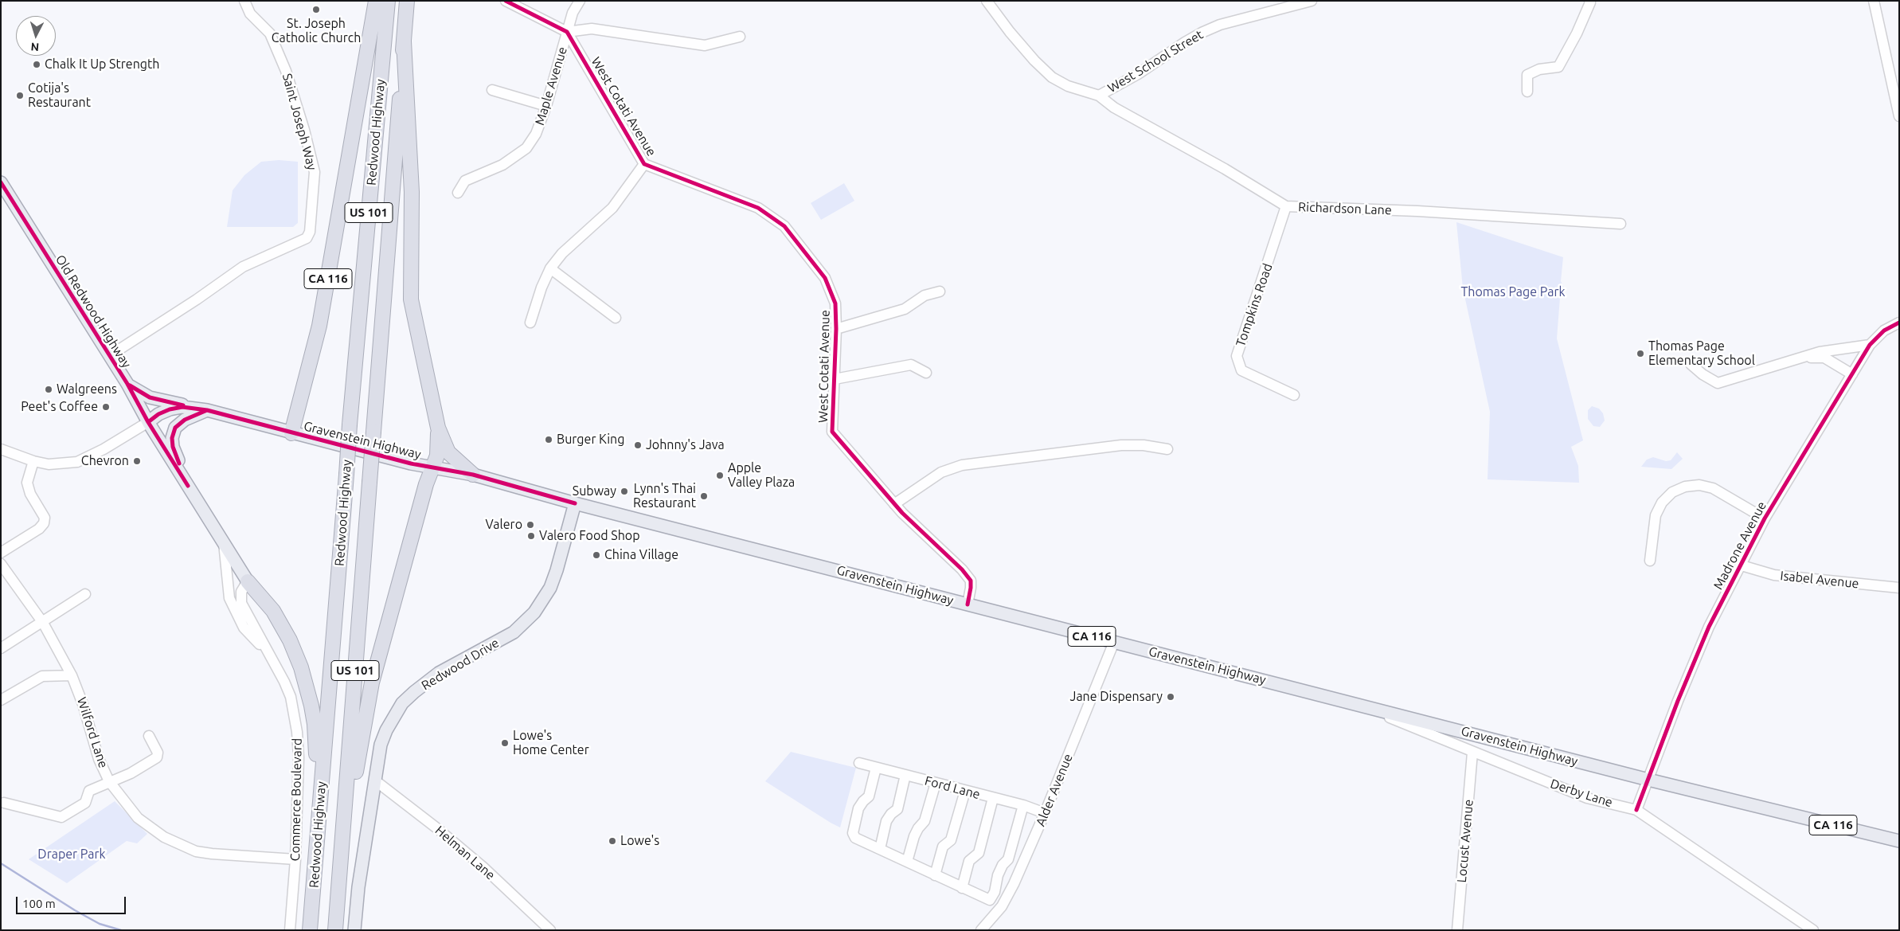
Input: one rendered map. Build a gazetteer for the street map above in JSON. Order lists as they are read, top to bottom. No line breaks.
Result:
{"streets":{"highway":["Redwood Highway","US 101","CA 116"],"main road":["Old Redwood Highway","Gravenstein Highway","Redwood Drive"],"street":["West School Street","Maple Avenue","West Cotati Avenue","Saint Joseph Way","Richardson Lane","Tompkins Road","Madrone Avenue","Isabel Avenue","Wilford Lane","Ford Lane","Alder Avenue","Derby Lane","Commerce Boulevard","Locust Avenue","Helman Lane"]},"crossings":[["West School Street","Richardson Lane"],["Maple Avenue","West Cotati Avenue"],["West Cotati Avenue","Gravenstein Highway"],["Saint Joseph Way","Old Redwood Highway"],["Redwood Highway","CA 116"],["Richardson Lane","Tompkins Road"],["CA 116","Gravenstein Highway"],["Old Redwood Highway","Gravenstein Highway"],["Old Redwood Highway","Commerce Boulevard"],["Gravenstein Highway","Madrone Avenue"],["Gravenstein Highway","Redwood Drive"],["Gravenstein Highway","Alder Avenue"],["Gravenstein Highway","Derby Lane"],["Madrone Avenue","Isabel Avenue"],["Madrone Avenue","Derby Lane"],["Redwood Drive","Helman Lane"],["Wilford Lane","Commerce Boulevard"],["Ford Lane","Alder Avenue"],["Derby Lane","Locust Avenue"]],"parks":["Thomas Page Park","Draper Park"],"places":["St. Joseph Catholic Church","Chalk It Up Strength","Cotija's Restaurant","Thomas Page Elementary School","Walgreens","Peet's Coffee","Burger King","Johnny's Java","Chevron","Apple Valley Plaza","Subway","Lynn's Thai Restaurant","Valero","Valero Food Shop","China Village","Jane Dispensary","Lowe's Home Center","Lowe's"],"scale_bar":"100 m","north":"bottom"}
